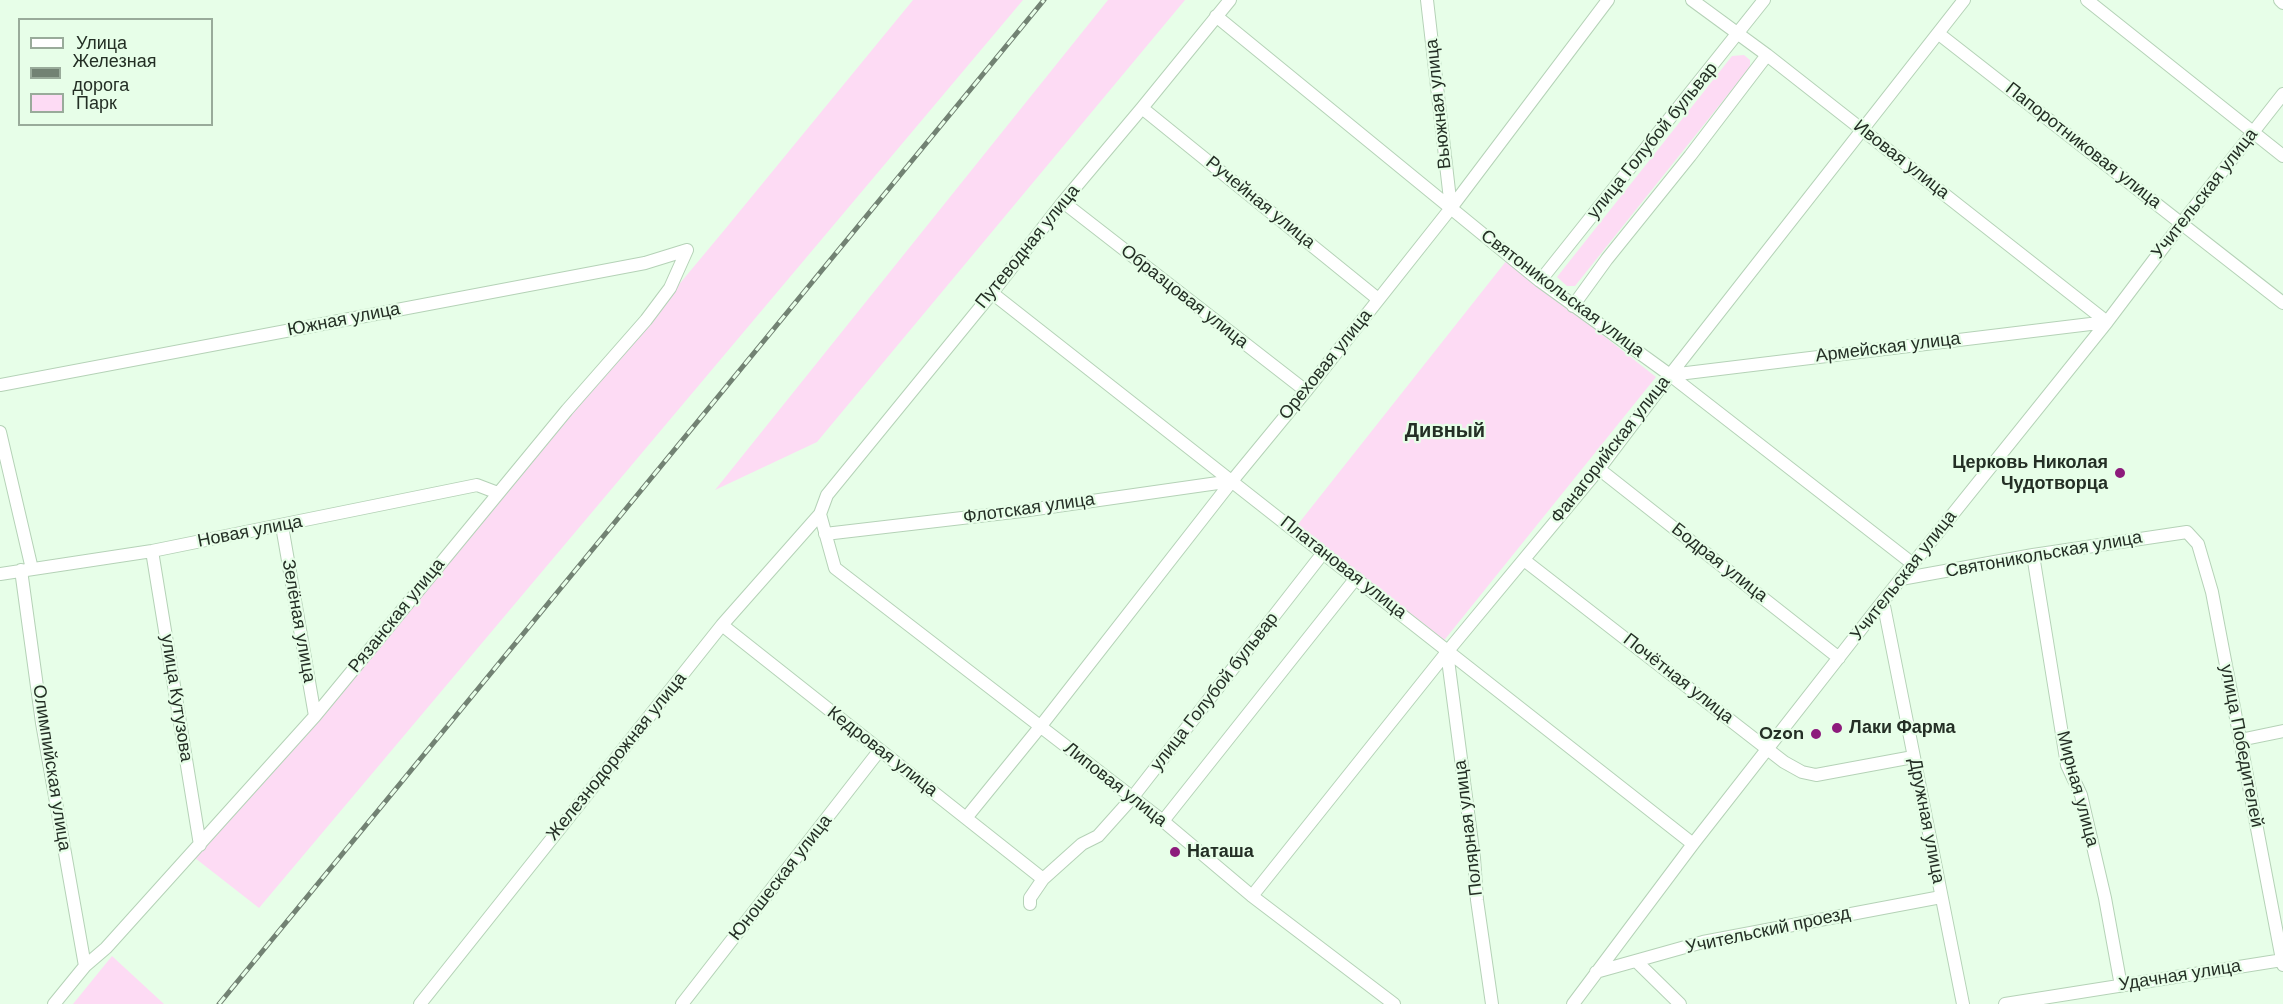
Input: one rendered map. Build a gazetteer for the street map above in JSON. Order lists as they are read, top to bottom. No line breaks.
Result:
{"streets":{"street":["Вьюжная улица","улица Голубой бульвар","Папоротниковая улица","Ивовая улица","Учительская улица","Ручейная улица","Путеводная улица","Святоникольская улица","Образцовая улица","Южная улица","Армейская улица","Ореховая улица","Фанагорийская улица","Флотская улица","Новая улица","Бодрая улица","Платановая улица","Рязанская улица","Зелёная улица","Почётная улица","улица Кутузова","улица Победителей","Кедровая улица","Железнодорожная улица","Олимпийская улица","Липовая улица","Мирная улица","Дружная улица","Полярная улица","Юношеская улица","Учительский проезд","Удачная улица"]},"crossings":[["Вьюжная улица","Святоникольская улица"],["Вьюжная улица","Ореховая улица"],["улица Голубой бульвар","Ивовая улица"],["улица Голубой бульвар","Святоникольская улица"],["улица Голубой бульвар","Платановая улица"],["улица Голубой бульвар","Кедровая улица"],["улица Голубой бульвар","Липовая улица"],["Папоротниковая улица","Учительская улица"],["Папоротниковая улица","Фанагорийская улица"],["Ивовая улица","Учительская улица"],["Ивовая улица","Армейская улица"],["Ивовая улица","Фанагорийская улица"],["Учительская улица","Святоникольская улица"],["Учительская улица","Армейская улица"],["Учительская улица","Бодрая улица"],["Учительская улица","Платановая улица"],["Учительская улица","Почётная улица"],["Учительская улица","Дружная улица"],["Учительская улица","Учительский проезд"],["Ручейная улица","Путеводная улица"],["Ручейная улица","Ореховая улица"],["Путеводная улица","Святоникольская улица"],["Путеводная улица","Образцовая улица"],["Путеводная улица","Платановая улица"],["Путеводная улица","Железнодорожная улица"],["Святоникольская улица","Армейская улица"],["Святоникольская улица","Ореховая улица"],["Святоникольская улица","Фанагорийская улица"],["Святоникольская улица","улица Победителей"],["Святоникольская улица","Мирная улица"],["Образцовая улица","Ореховая улица"],["Южная улица","Рязанская улица"],["Армейская улица","Фанагорийская улица"],["Ореховая улица","Флотская улица"],["Ореховая улица","Платановая улица"],["Ореховая улица","Кедровая улица"],["Ореховая улица","Липовая улица"],["Фанагорийская улица","Бодрая улица"],["Фанагорийская улица","Платановая улица"],["Фанагорийская улица","Почётная улица"],["Фанагорийская улица","Липовая улица"],["Фанагорийская улица","Полярная улица"],["Флотская улица","Платановая улица"],["Флотская улица","Липовая улица"],["Новая улица","Рязанская улица"],["Новая улица","Зелёная улица"],["Новая улица","улица Кутузова"],["Новая улица","Олимпийская улица"],["Платановая улица","Полярная улица"],["Рязанская улица","Зелёная улица"],["Рязанская улица","улица Кутузова"],["Рязанская улица","Олимпийская улица"],["Почётная улица","Дружная улица"],["улица Победителей","Удачная улица"],["Кедровая улица","Железнодорожная улица"],["Кедровая улица","Юношеская улица"],["Мирная улица","Удачная улица"],["Дружная улица","Учительский проезд"]],"districts":["Дивный"],"places":["Церковь Николая Чудотворца","Лаки Фарма","Ozon","Наташа"],"legend":["Улица","Железная дорога","Парк"]}
